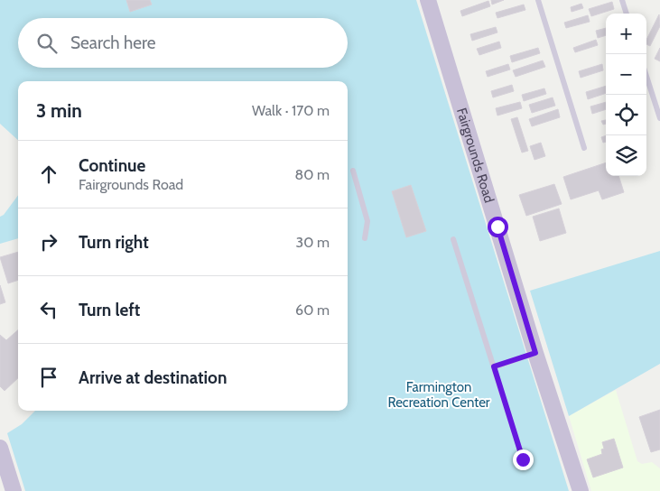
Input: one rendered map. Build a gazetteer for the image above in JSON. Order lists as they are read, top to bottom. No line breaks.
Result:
{"streets":{"street":["Fairgrounds Road"]},"parks":["Farmington Recreation Center"],"page":{"map_buttons":["+","−"],"search":"Search here","heading":["3 min","Walk · 170 m"],"list":[["Continue","Fairgrounds Road","80 m"],["Turn right","30 m"],["Turn left","60 m"],"Arrive at destination"]}}
